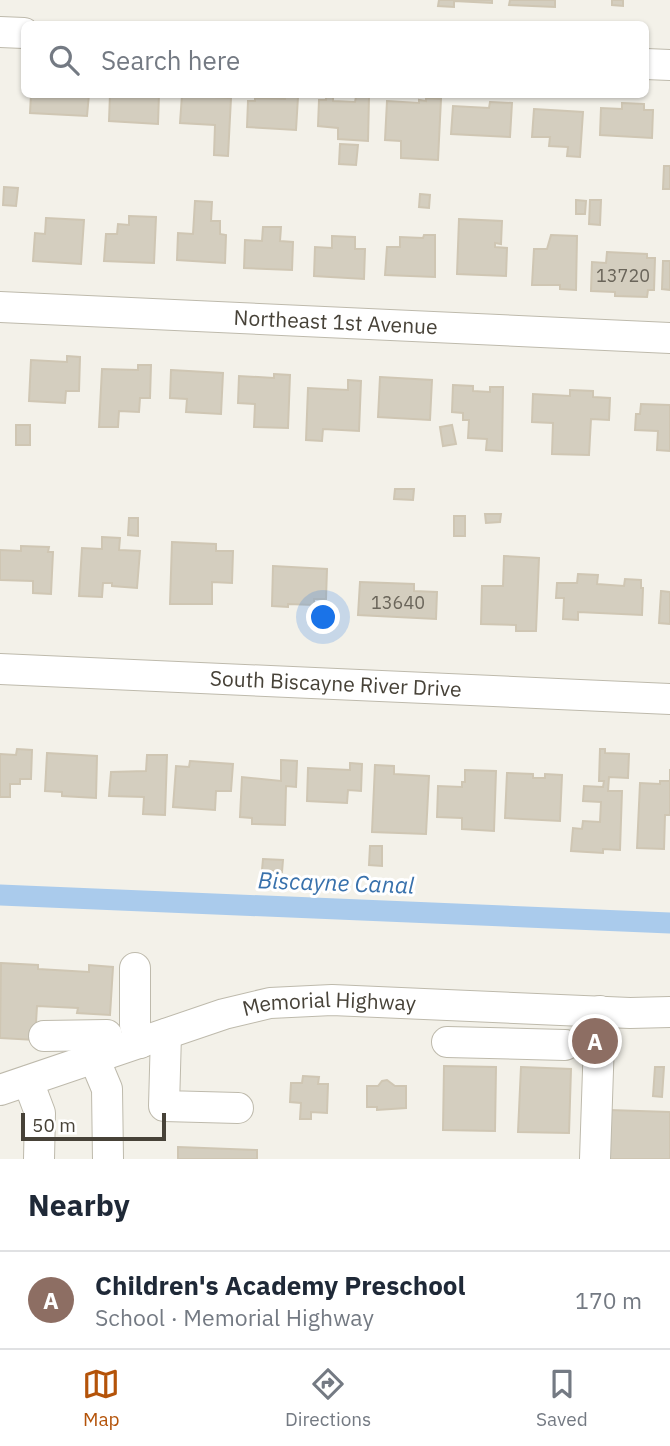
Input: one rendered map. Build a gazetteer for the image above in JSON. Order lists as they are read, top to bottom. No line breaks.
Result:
{"streets":{"street":["Northeast 1st Avenue","South Biscayne River Drive","Memorial Highway"]},"water":["Biscayne Canal"],"house_numbers":["13720","13640"],"scale_bar":"50 m","page":{"search":"Search here","pins":"A","scale":"50 m","heading":"Nearby","list":[{"mark":"A","name":"Children's Academy Preschool","note":"School · Memorial Highway","value":"170 m"}],"nav":["Map","Directions","Saved"]}}
